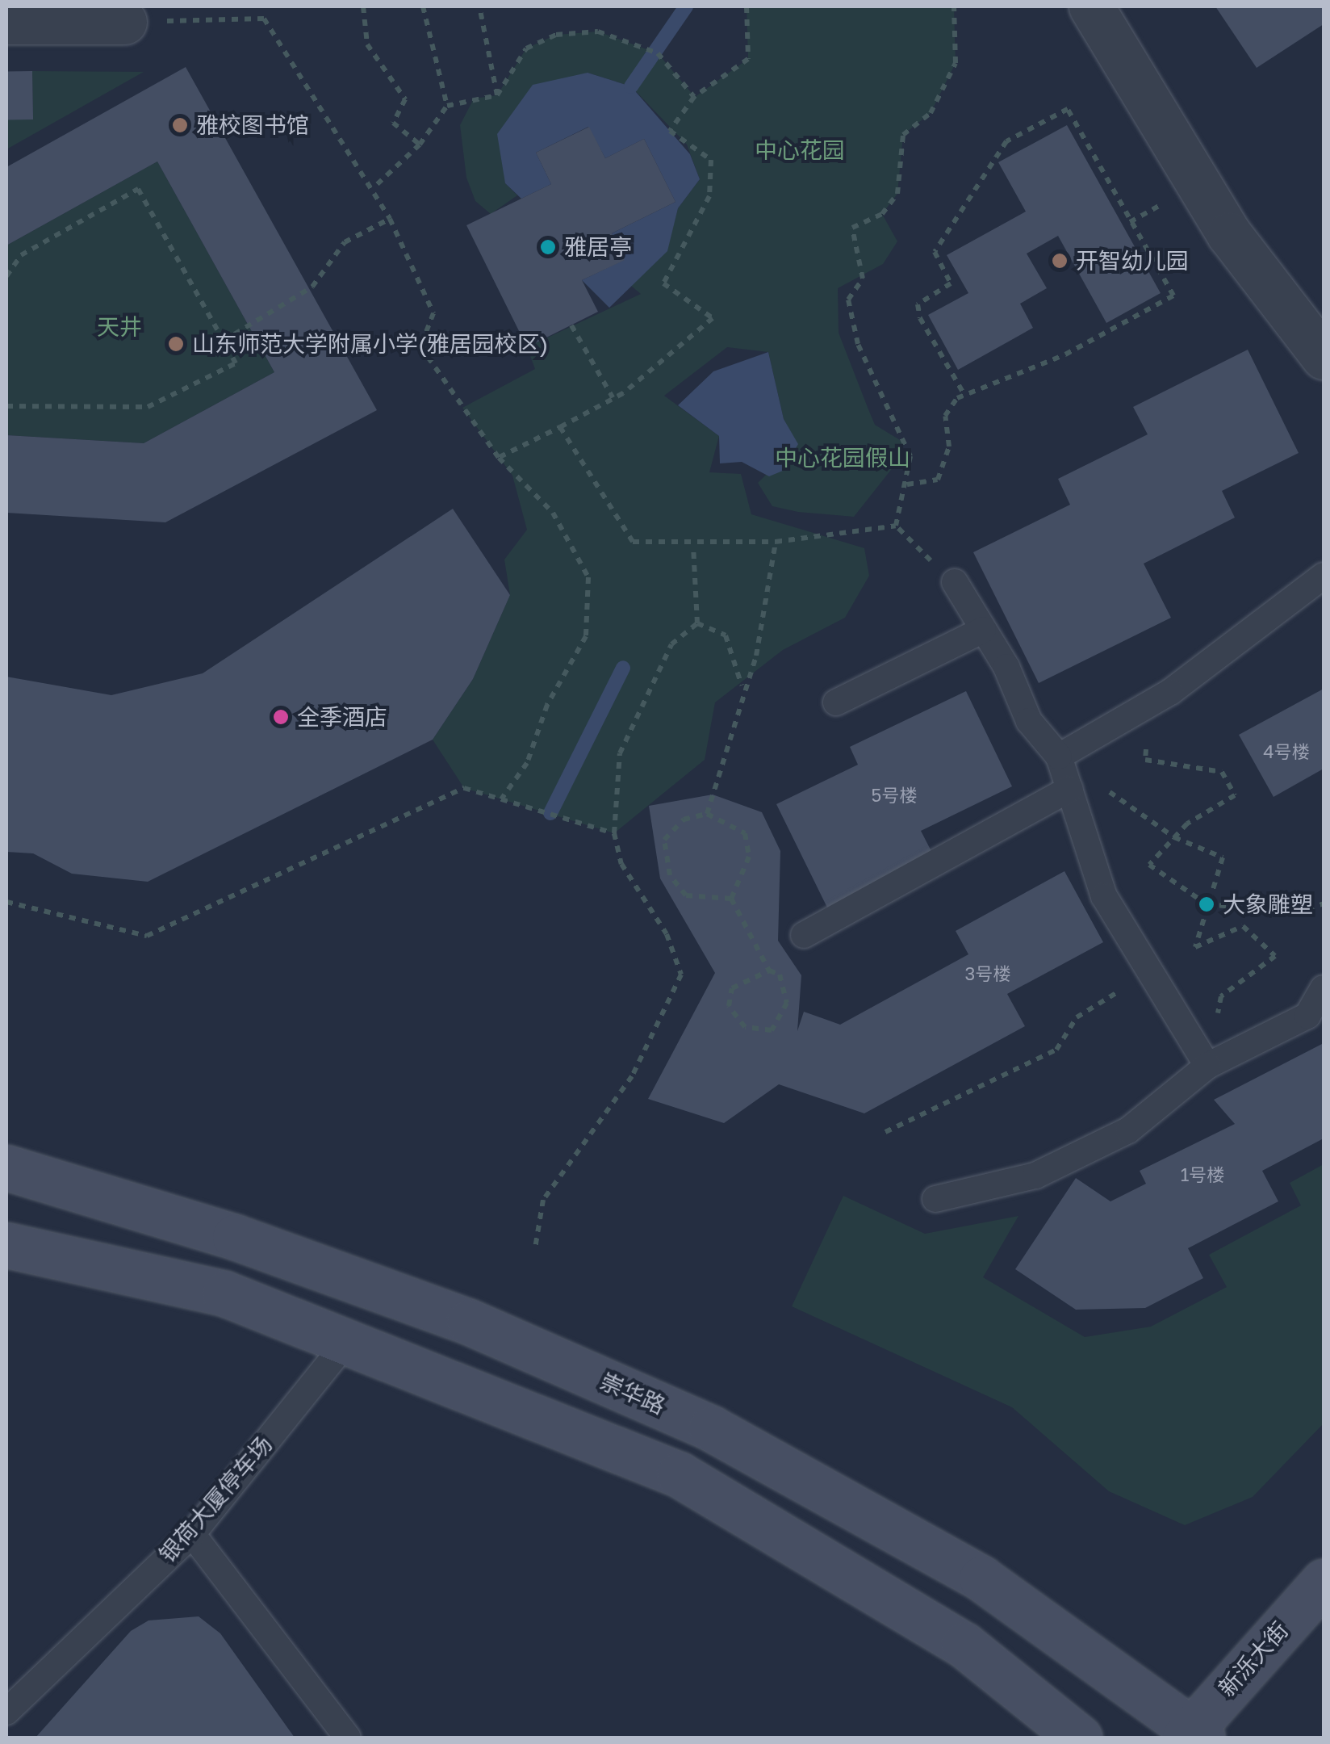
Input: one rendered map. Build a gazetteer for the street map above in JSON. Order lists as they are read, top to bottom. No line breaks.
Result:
{"streets":{"main road":["崇华路","新泺大街"],"lane":["银荷大厦停车场"]},"crossings":[["崇华路","新泺大街"]],"parks":["中心花园","天井","中心花园假山"],"places":["雅校图书馆","雅居亭","开智幼儿园","山东师范大学附属小学(雅居园校区)","全季酒店","大象雕塑"],"house_numbers":["4号楼","5号楼","3号楼","1号楼"]}
